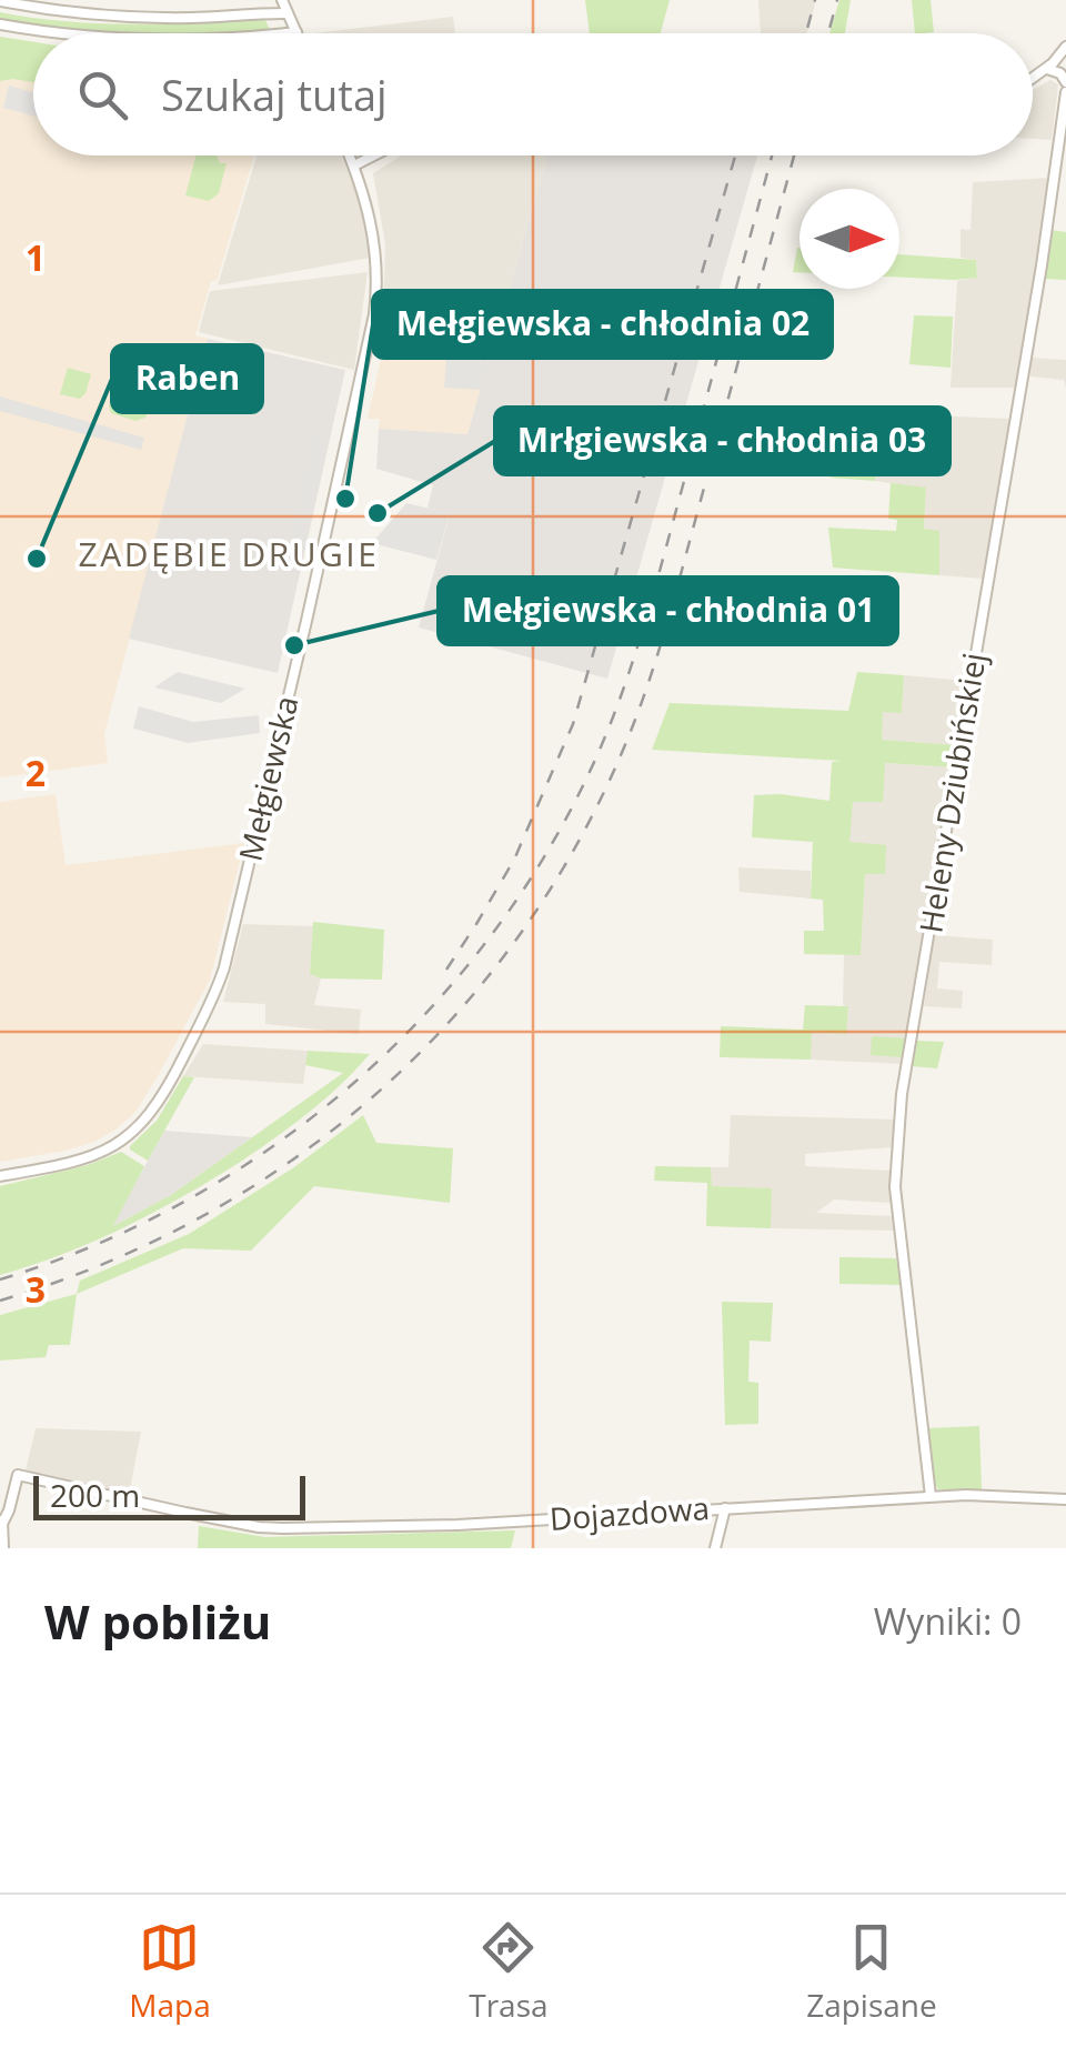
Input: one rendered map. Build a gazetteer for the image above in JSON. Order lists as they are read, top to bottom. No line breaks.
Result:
{"streets":{"street":["Mełgiewska","Heleny Dziubińskiej","Dojazdowa"]},"crossings":[["Heleny Dziubińskiej","Dojazdowa"]],"districts":["ZADĘBIE DRUGIE"],"places":["Mełgiewska - chłodnia 02","Mrłgiewska - chłodnia 03","Raben","Mełgiewska - chłodnia 01"],"scale_bar":"200 m","north":"right","page":{"search":"Szukaj tutaj","scale":"200 m","heading":["W pobliżu","Wyniki: 0"],"nav":["Mapa","Trasa","Zapisane"]},"grid":{"rows":["1","2","3"]}}
